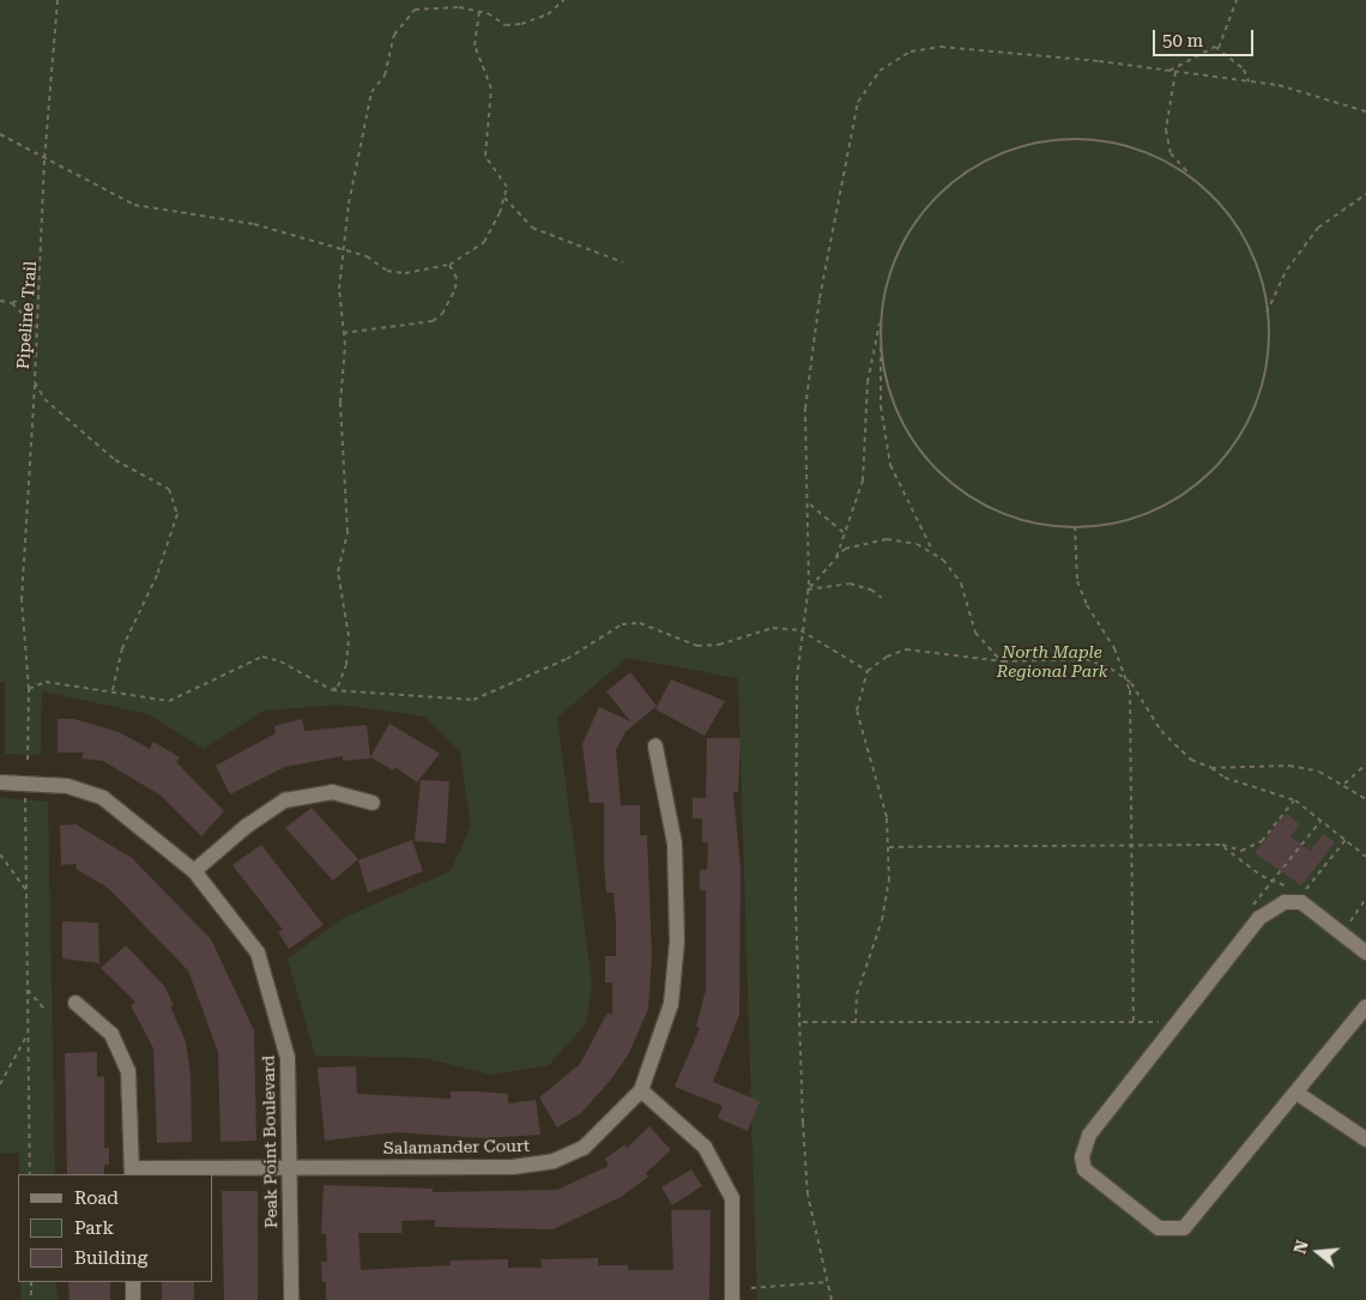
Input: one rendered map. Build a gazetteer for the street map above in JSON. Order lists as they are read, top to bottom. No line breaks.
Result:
{"streets":{"street":["Peak Point Boulevard","Salamander Court"],"path":["Pipeline Trail"]},"crossings":[["Peak Point Boulevard","Salamander Court"]],"parks":["North Maple Regional Park"],"legend":["Road","Park","Building"],"scale_bar":"50 m","north":"left"}
